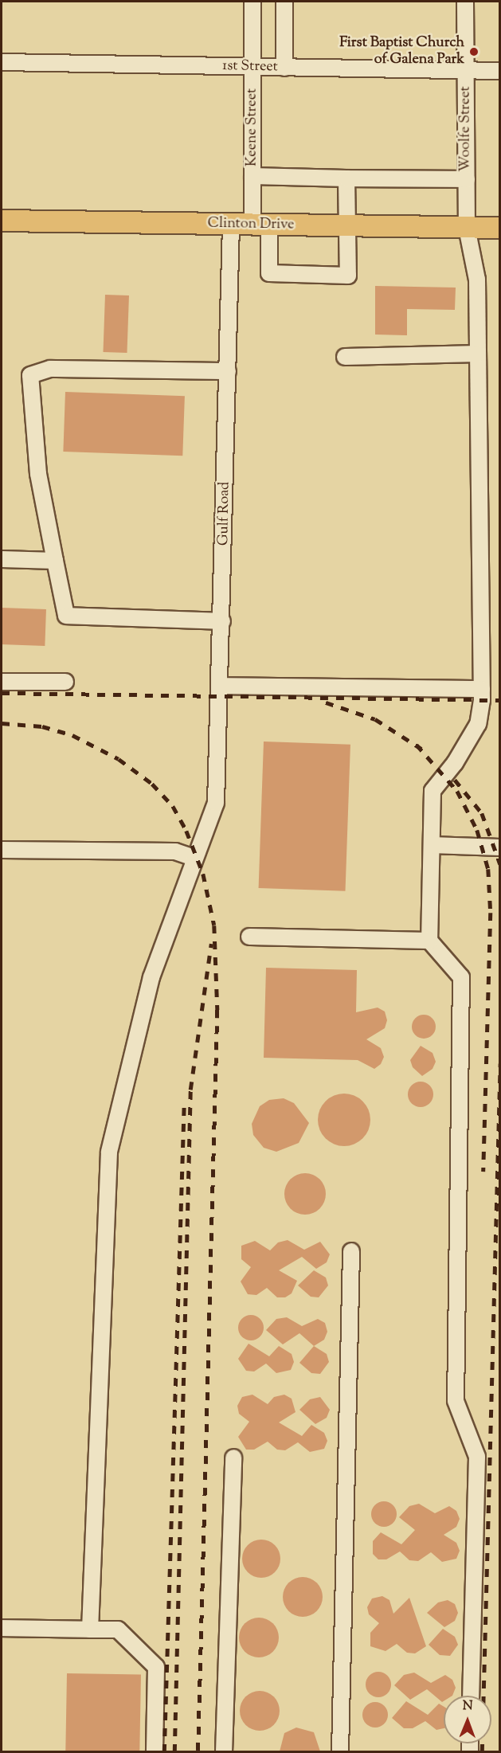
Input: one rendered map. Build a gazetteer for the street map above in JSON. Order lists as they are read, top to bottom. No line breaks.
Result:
{"streets":{"main road":["Clinton Drive"],"street":["1st Street","Keene Street","Woolfe Street","Gulf Road"]},"crossings":[["1st Street","Keene Street"],["1st Street","Woolfe Street"],["Keene Street","Clinton Drive"],["Woolfe Street","Clinton Drive"],["Clinton Drive","Gulf Road"]],"places":["First Baptist Church of Galena Park"],"north":"top"}
